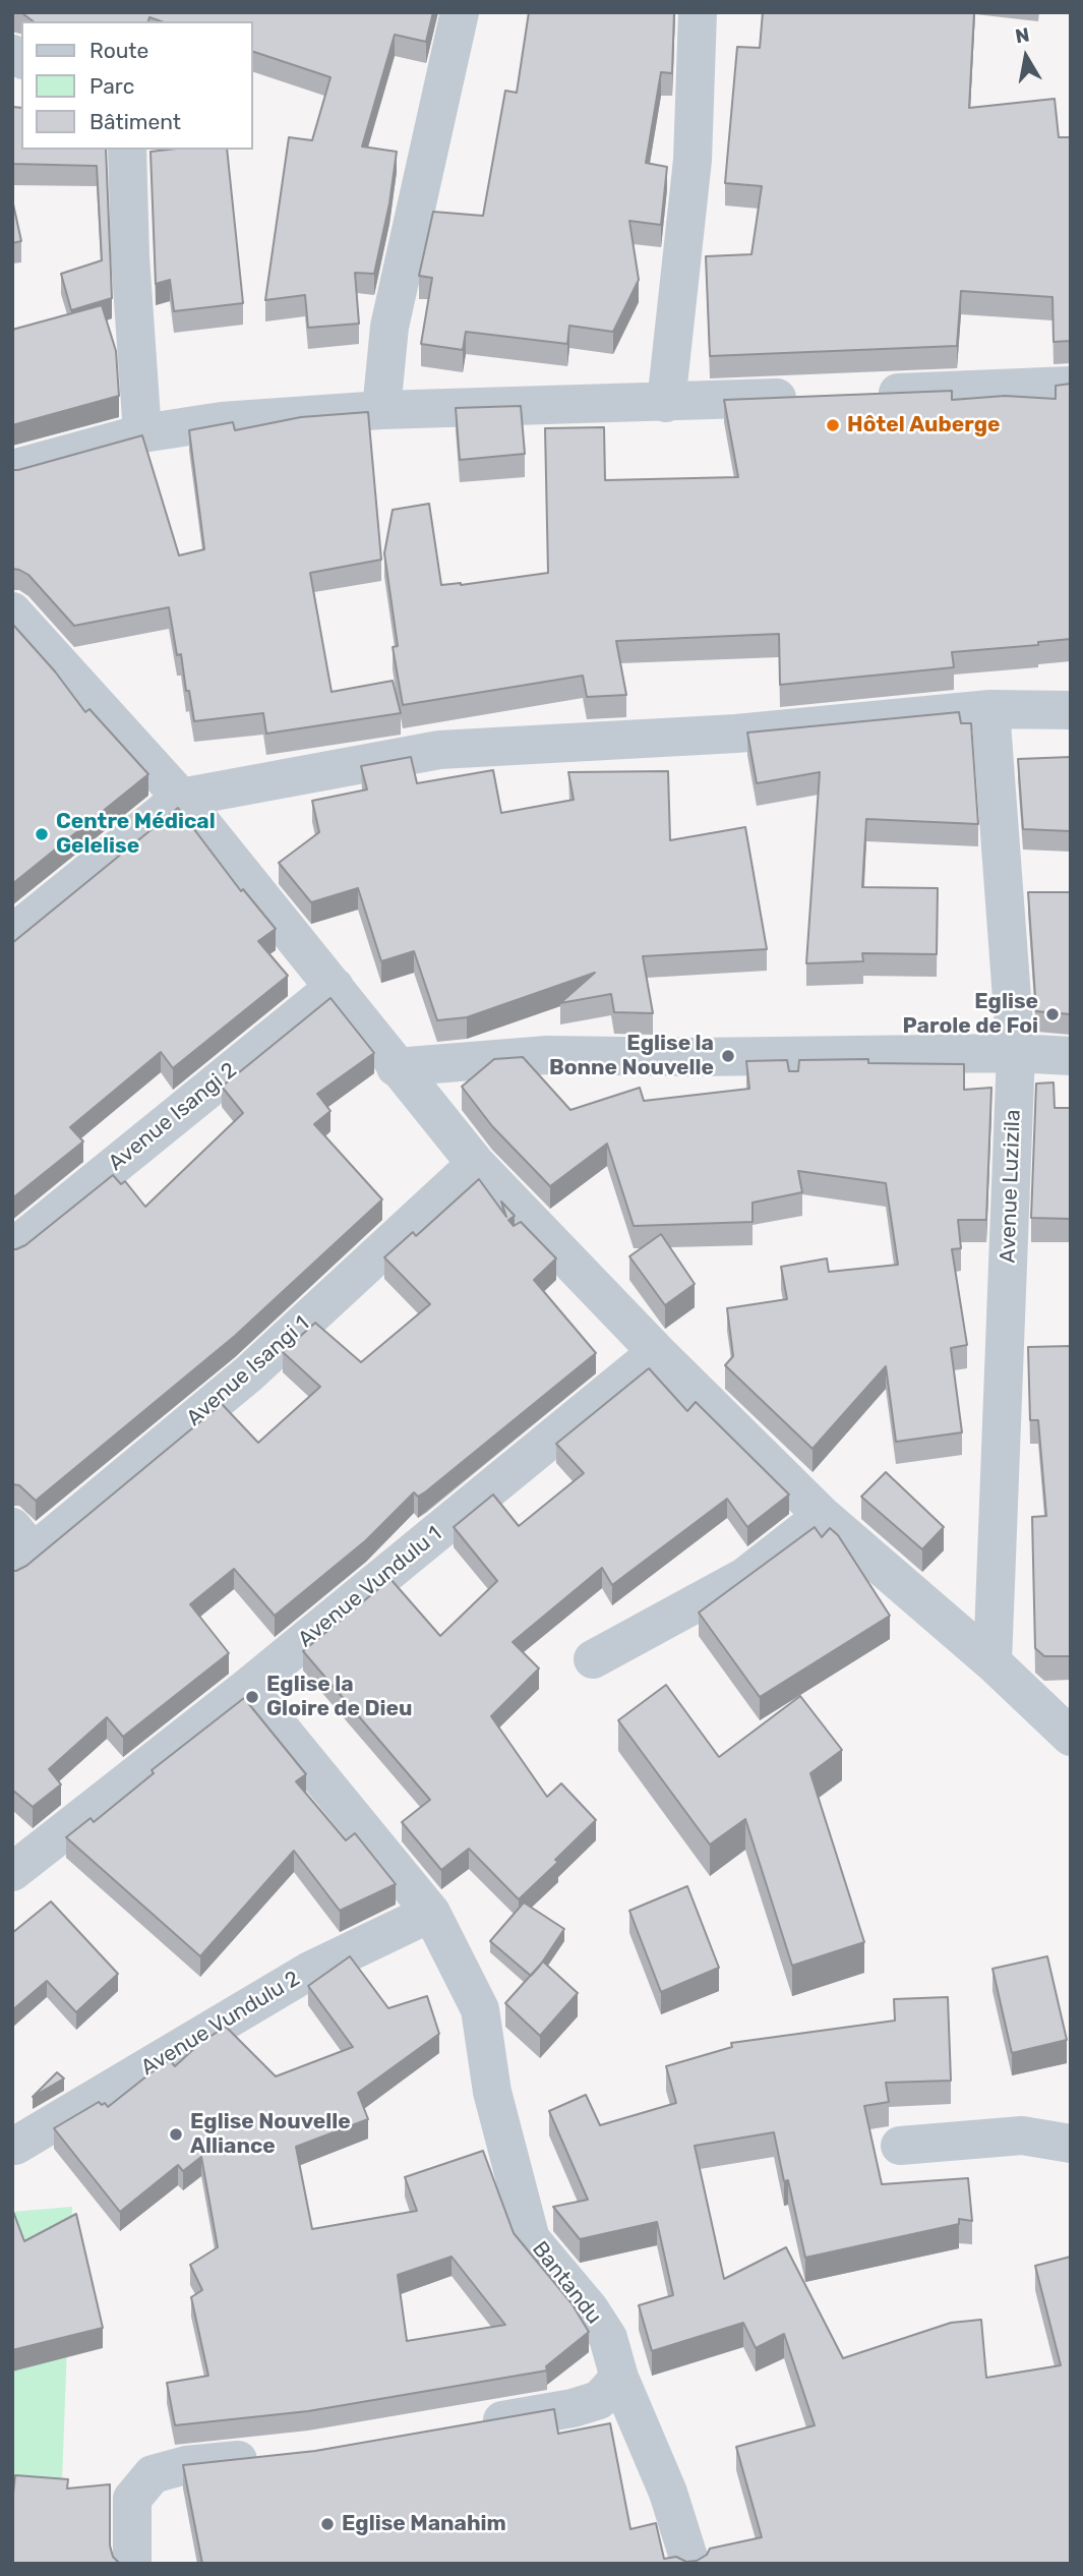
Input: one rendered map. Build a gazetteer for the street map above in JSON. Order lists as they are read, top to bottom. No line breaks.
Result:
{"streets":{"street":["Avenue Isangi 2","Avenue Luzizila","Avenue Isangi 1","Avenue Vundulu 1","Avenue Vundulu 2","Bantandu"]},"crossings":[["Avenue Vundulu 1","Bantandu"],["Avenue Vundulu 2","Bantandu"]],"places":["Hôtel Auberge","Centre Médical Gelelise","Eglise Parole de Foi","Eglise la Bonne Nouvelle","Eglise la Gloire de Dieu","Eglise Nouvelle Alliance","Eglise Manahim"],"legend":["Route","Parc","Bâtiment"],"north":"top"}
